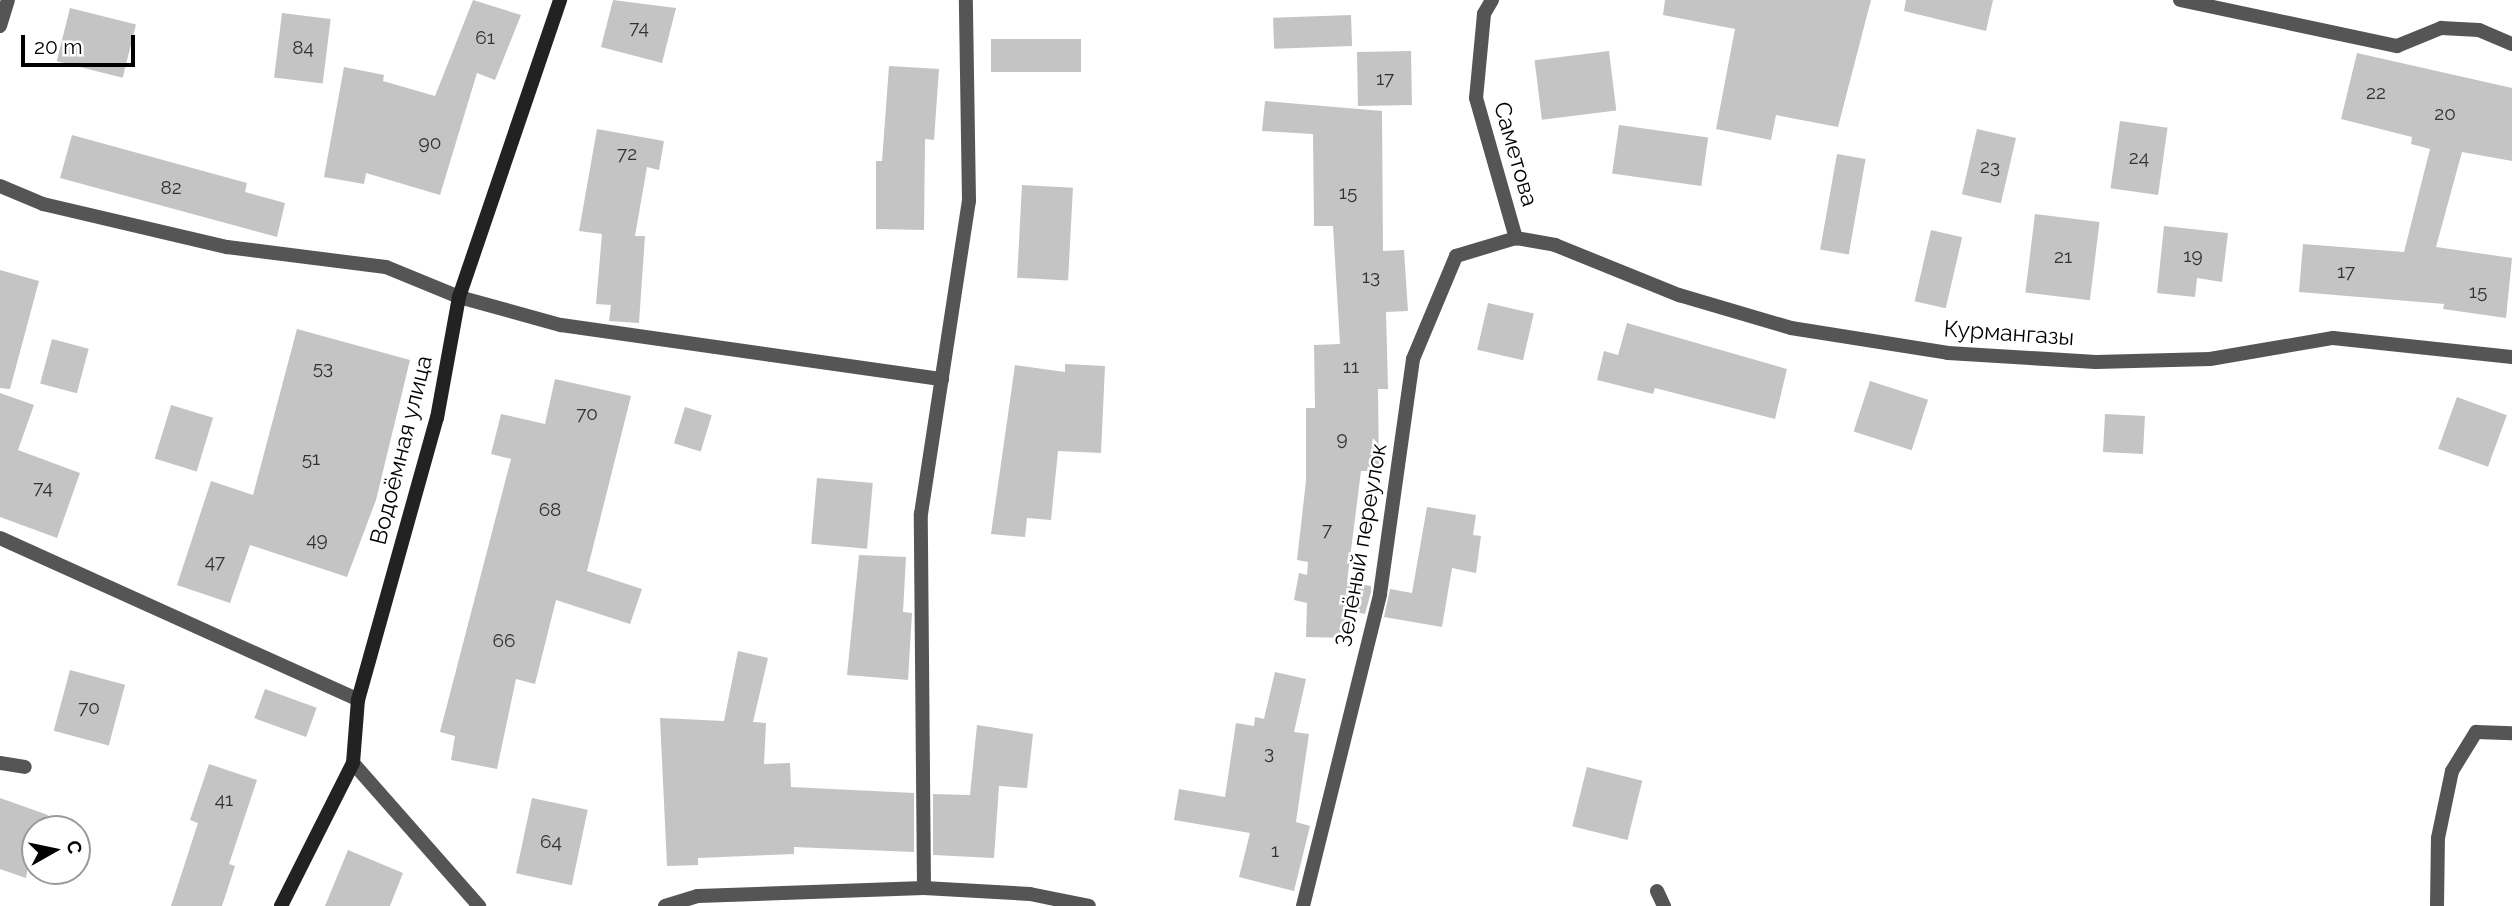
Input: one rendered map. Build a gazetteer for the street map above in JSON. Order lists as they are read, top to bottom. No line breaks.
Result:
{"streets":{"street":["Саметова","Курмангазы","Водоёмная улица","Зелёный переулок"]},"crossings":[["Саметова","Курмангазы"],["Саметова","Зелёный переулок"],["Курмангазы","Зелёный переулок"]],"house_numbers":["74","61","84","17","22","20","90","72","24","23","82","15","19","21","17","13","15","11","53","70","9","51","74","68","7","49","47","66","70","3","41","64","1"],"scale_bar":"20 m","north":"right"}
